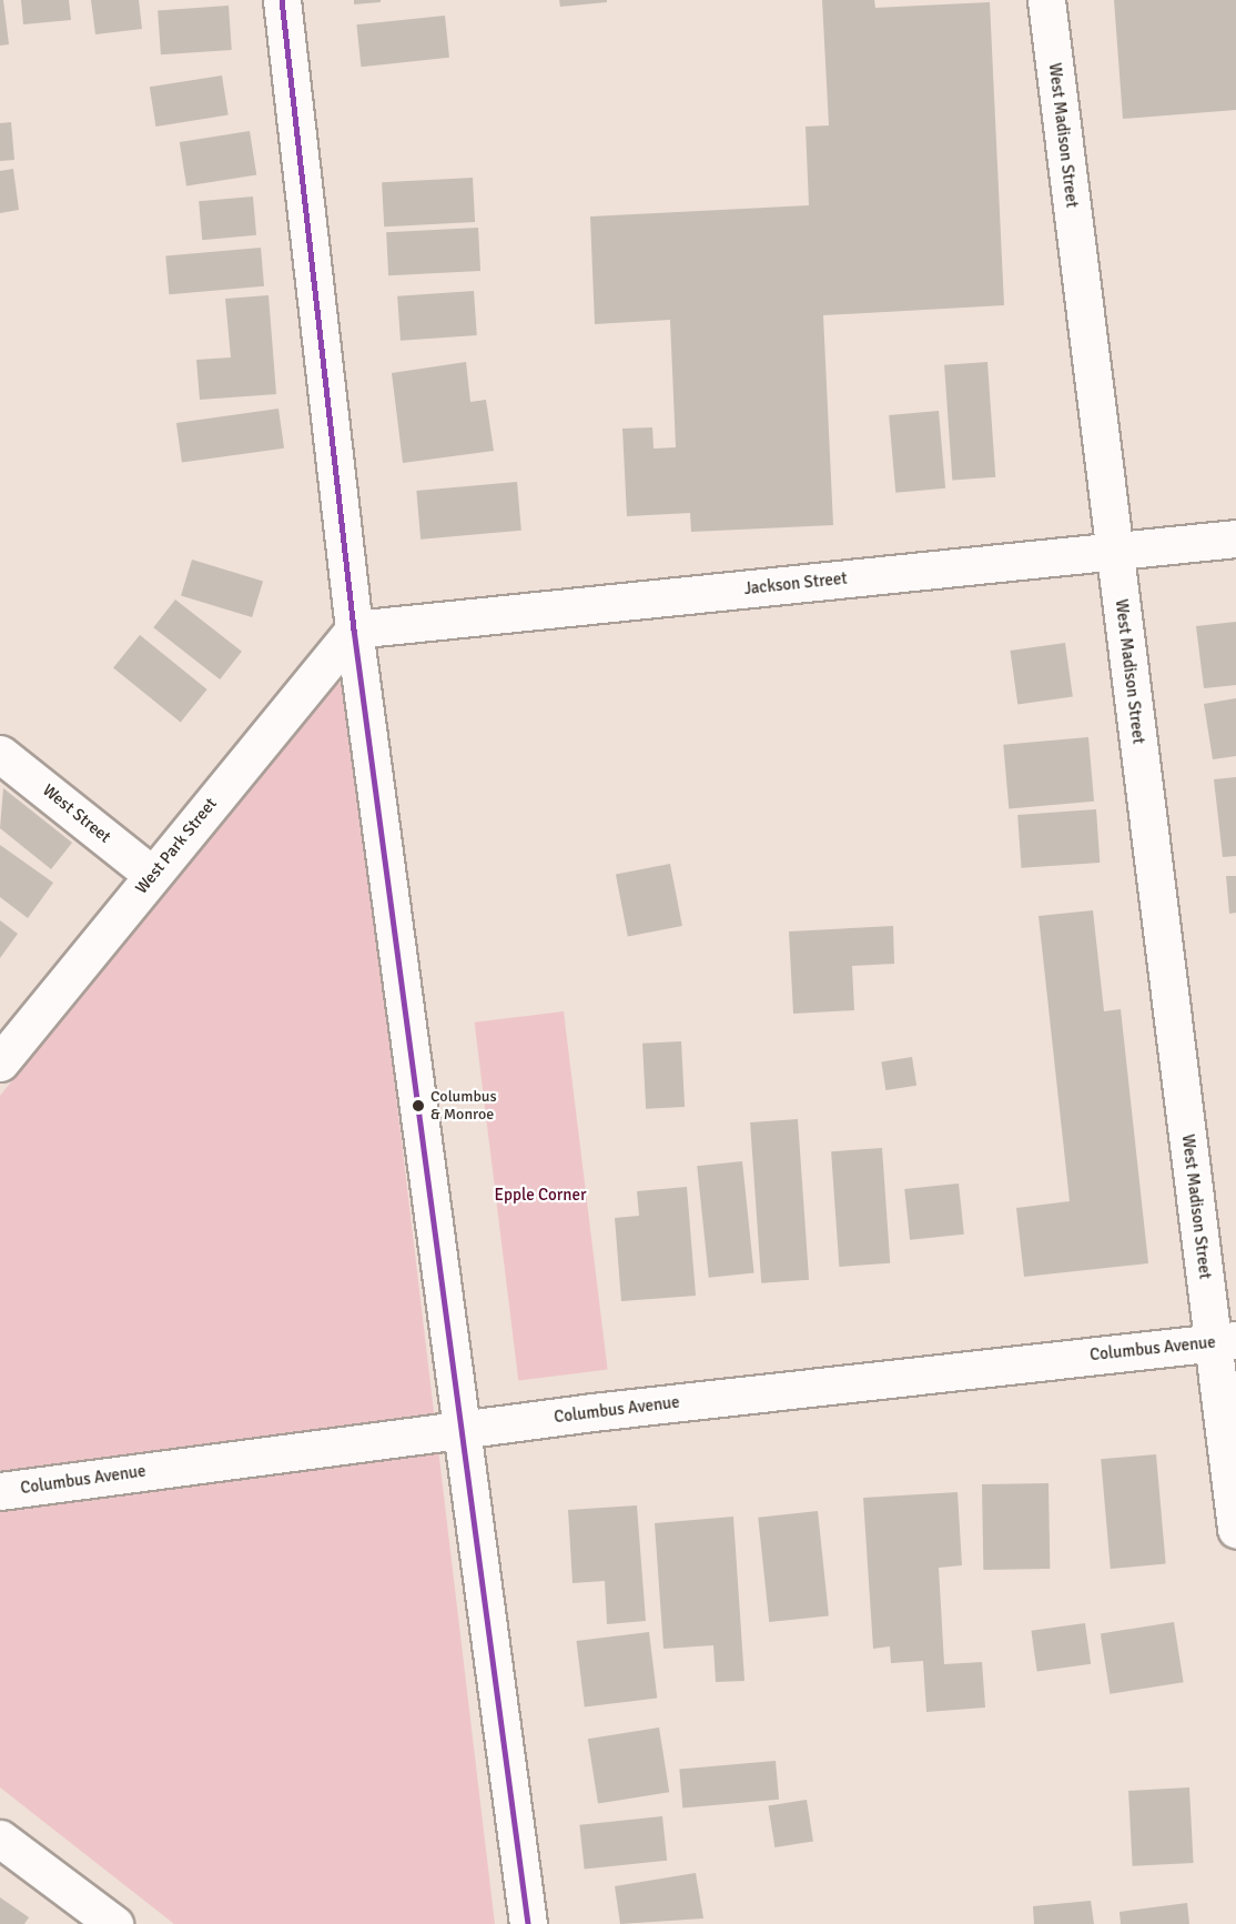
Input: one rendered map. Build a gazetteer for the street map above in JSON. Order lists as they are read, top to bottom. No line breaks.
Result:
{"streets":{"street":["West Madison Street","Jackson Street","West Street","West Park Street","Columbus Avenue"]},"crossings":[["West Madison Street","Jackson Street"],["West Madison Street","Columbus Avenue"],["Jackson Street","West Park Street"],["West Street","West Park Street"]],"parks":["Epple Corner"],"places":["Columbus & Monroe"]}
